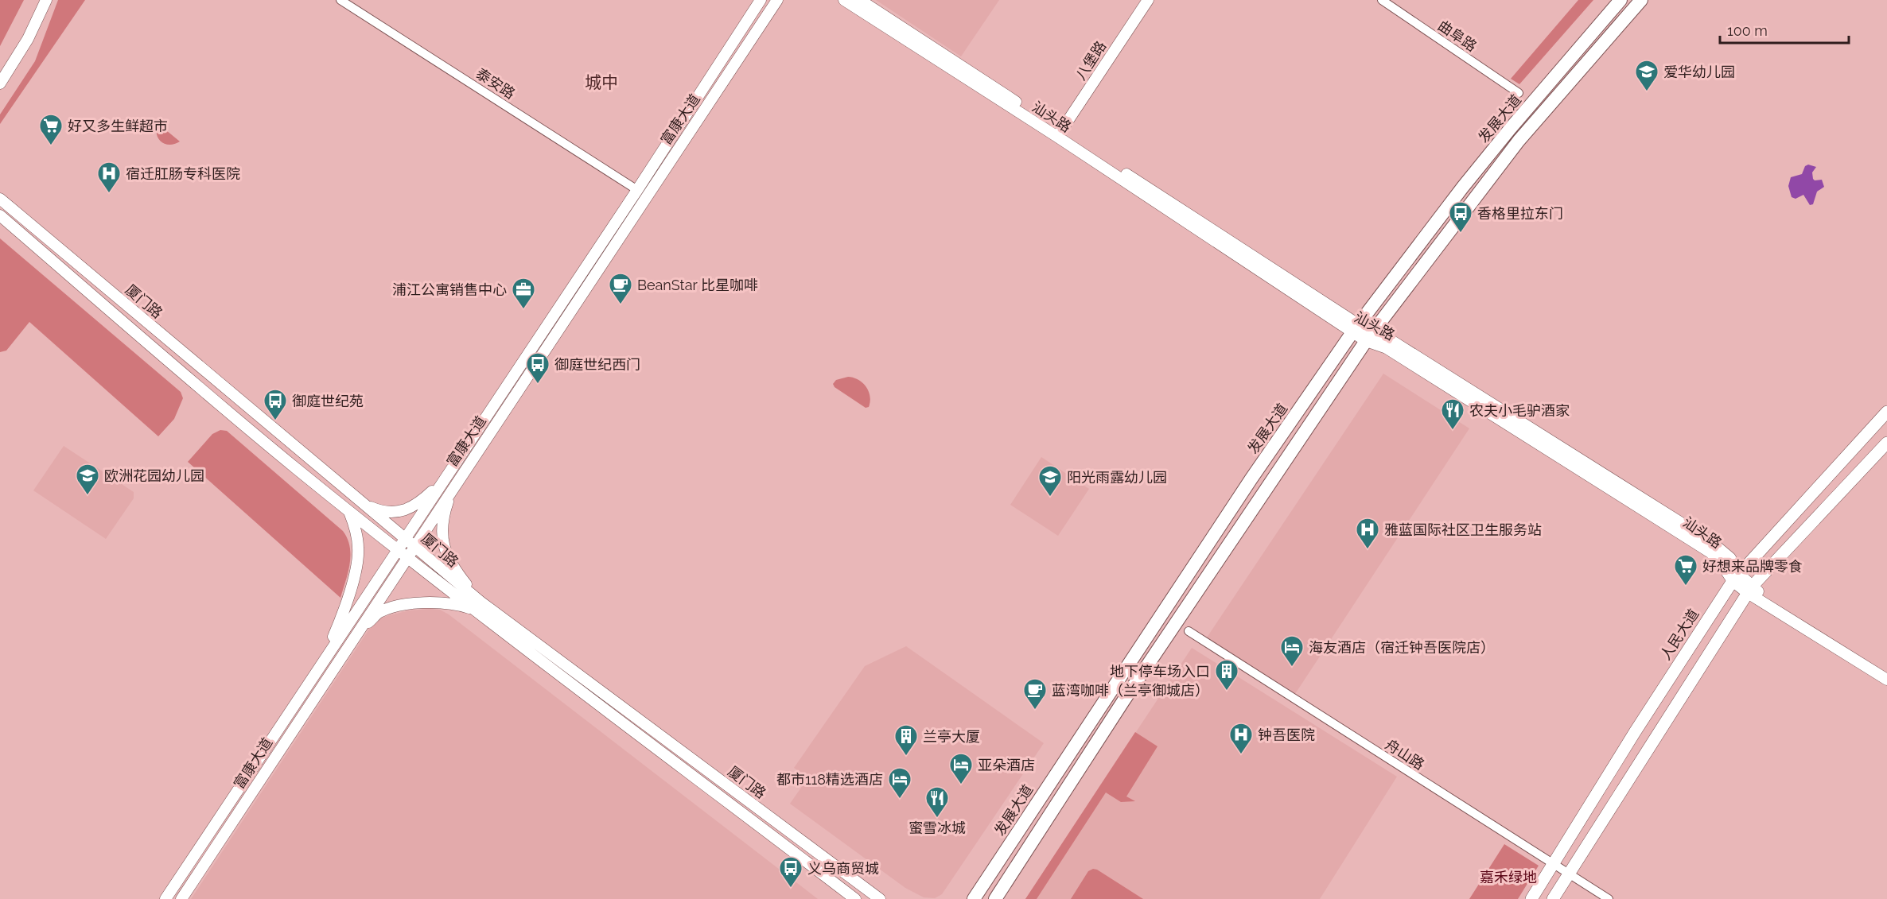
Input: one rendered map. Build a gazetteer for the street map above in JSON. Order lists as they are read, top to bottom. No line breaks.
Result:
{"streets":{"main road":["发展大道","人民大道"],"street":["曲阜路","八堡路","泰安路","汕头路","富康大道","厦门路","舟山路"]},"crossings":[["八堡路","汕头路"],["泰安路","富康大道"],["汕头路","发展大道"],["汕头路","人民大道"],["富康大道","厦门路"],["人民大道","舟山路"]],"districts":["城中"],"parks":["嘉禾绿地"],"places":{"school or university":["爱华幼儿园","欧洲花园幼儿园","阳光雨露幼儿园"],"supermarket":["好又多生鲜超市","好想来品牌零食"],"hospital":["宿迁肛肠专科医院","雅蓝国际社区卫生服务站","钟吾医院"],"bus stop":["香格里拉东门","御庭世纪西门","御庭世纪苑","义乌商贸城"],"cafe":["BeanStar 比星咖啡","蓝湾咖啡（兰亭御城店）"],"office":["浦江公寓销售中心"],"restaurant":["农夫小毛驴酒家","蜜雪冰城"],"hotel":["海友酒店（宿迁钟吾医院店）","亚朵酒店","都市118精选酒店"],"building":["地下停车场入口","兰亭大厦"]},"scale_bar":"100 m"}
